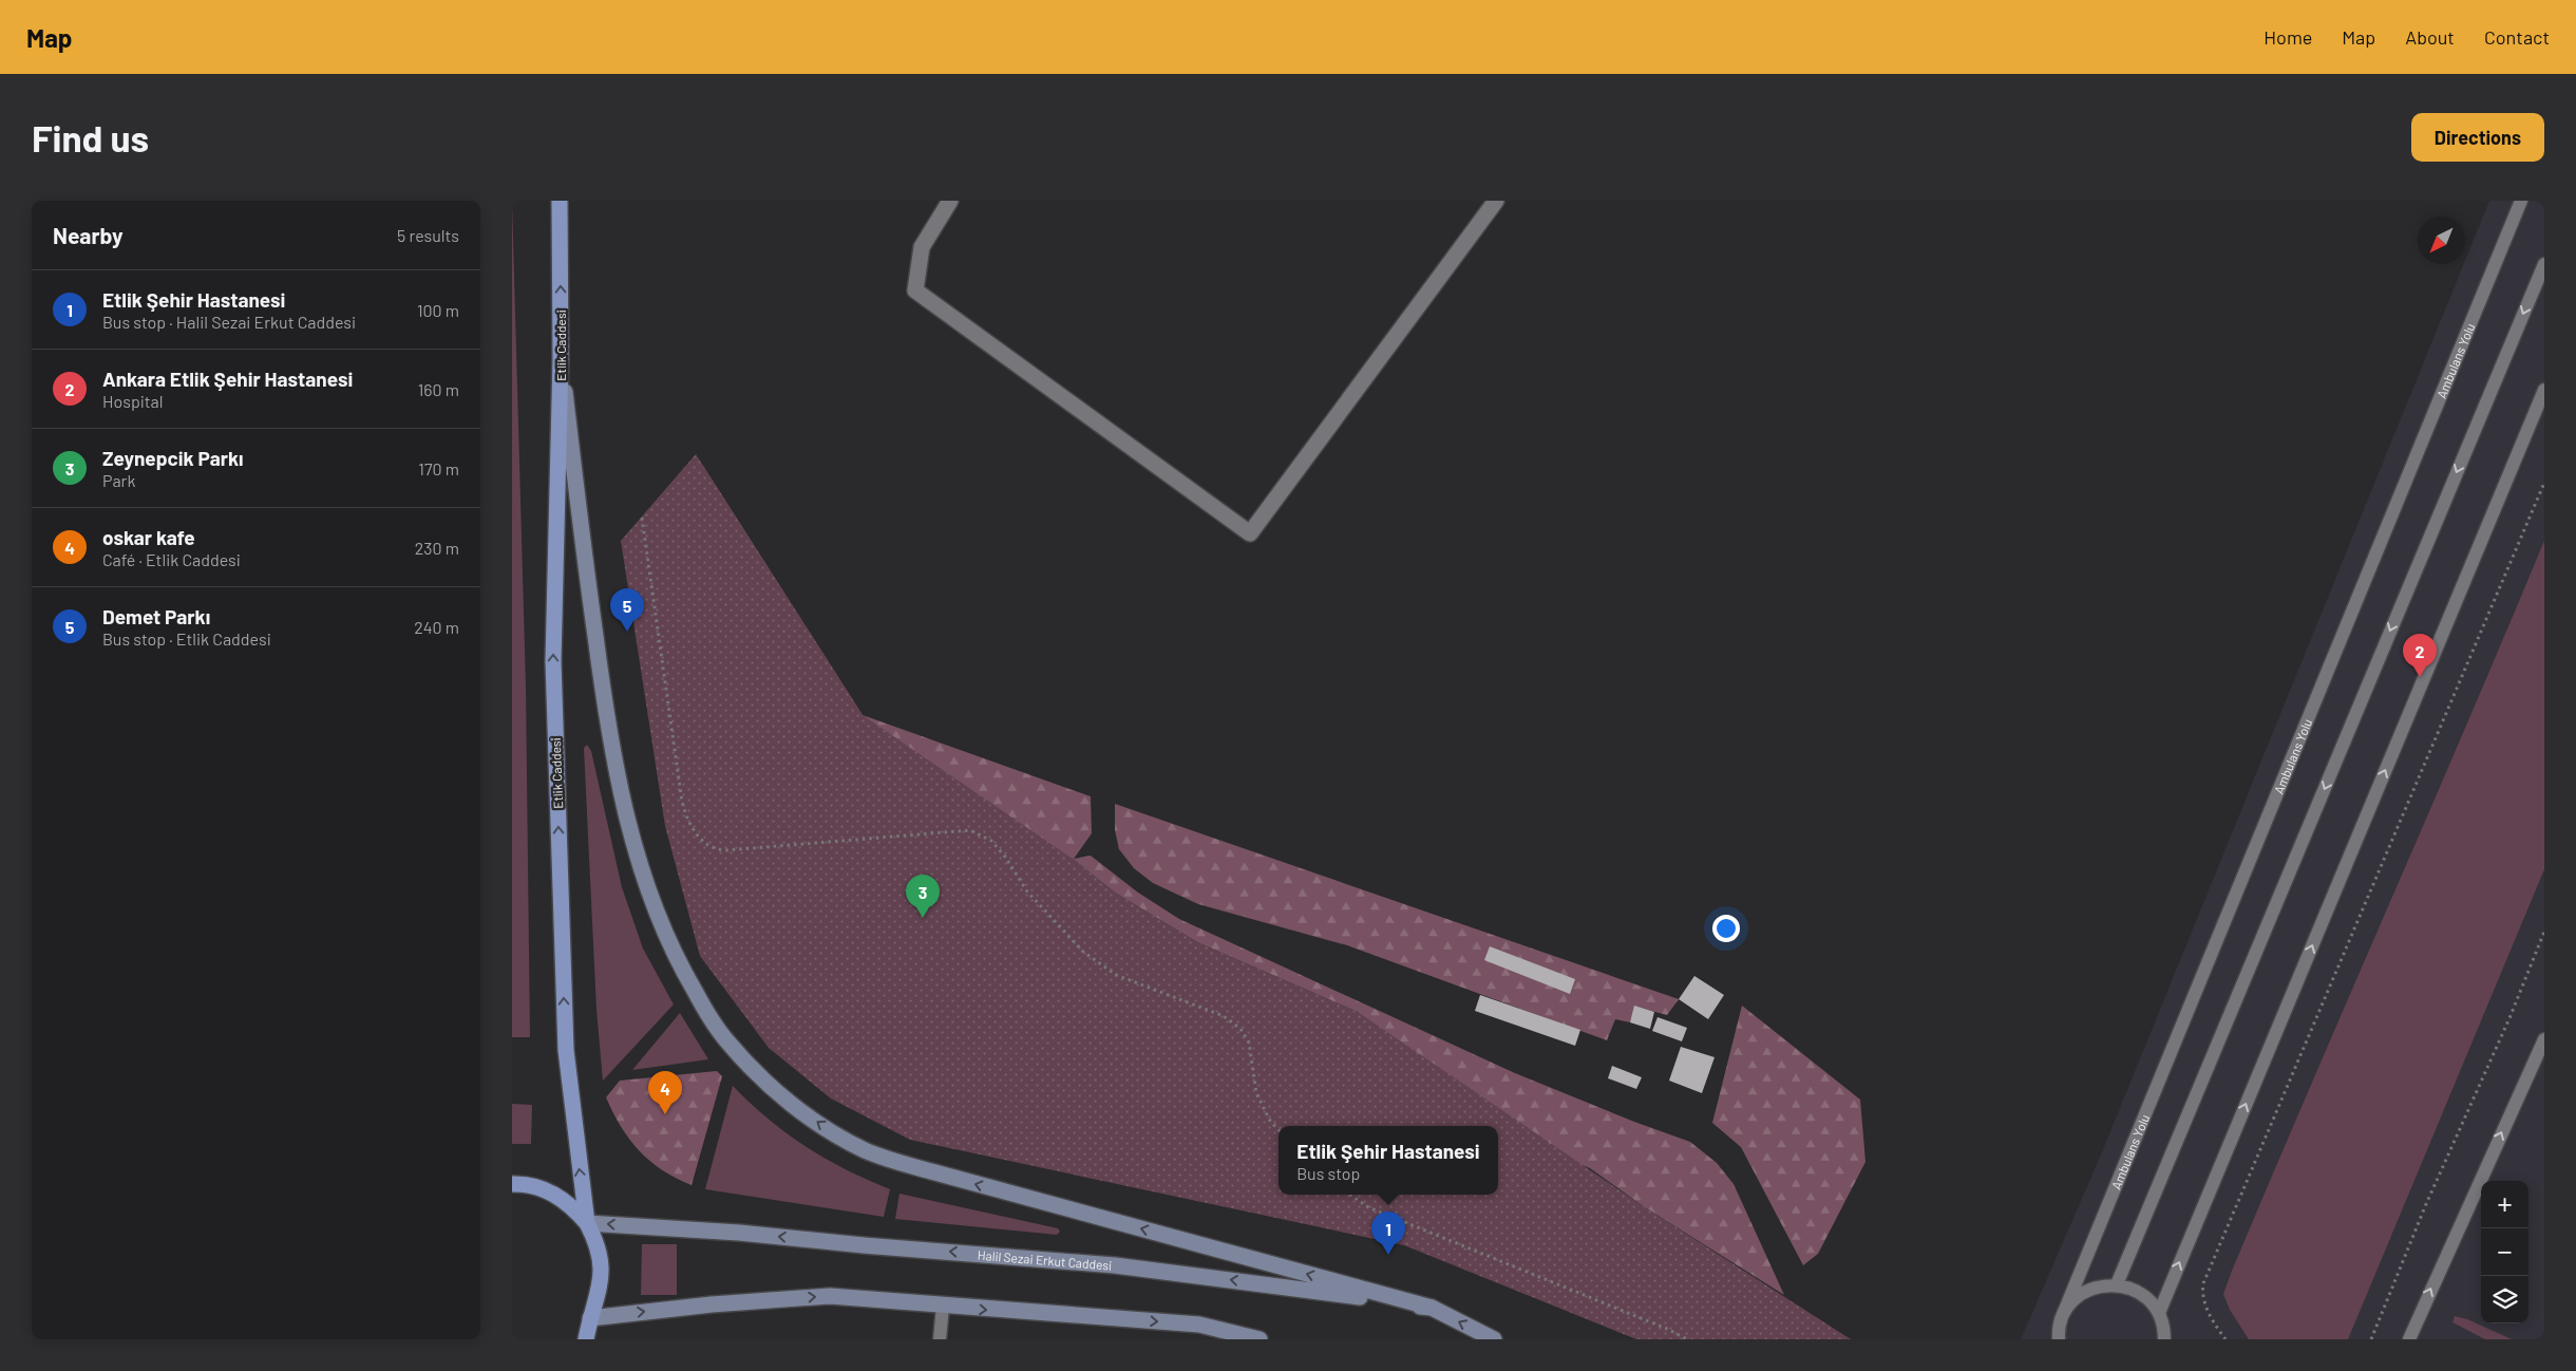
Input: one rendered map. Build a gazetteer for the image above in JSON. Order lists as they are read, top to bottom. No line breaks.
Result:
{"streets":{"main road":["Etlik Caddesi","Halil Sezai Erkut Caddesi"],"lane":["Ambulans Yolu"]},"crossings":[["Etlik Caddesi","Halil Sezai Erkut Caddesi"]],"one_way":["Etlik Caddesi"],"north":"bottom left","page":{"header":"Map","nav":["Home","Map","About","Contact"],"buttons":"Directions","title":"Find us","heading":["Nearby","5 results"],"list":[{"mark":"1","name":"Etlik Şehir Hastanesi","note":"Bus stop · Halil Sezai Erkut Caddesi","value":"100 m"},{"mark":"2","name":"Ankara Etlik Şehir Hastanesi","note":"Hospital","value":"160 m"},{"mark":"3","name":"Zeynepcik Parkı","note":"Park","value":"170 m"},{"mark":"4","name":"oskar kafe","note":"Café · Etlik Caddesi","value":"230 m"},{"mark":"5","name":"Demet Parkı","note":"Bus stop · Etlik Caddesi","value":"240 m"}],"pins":["5","2","3","4","1"],"popup":["Etlik Şehir Hastanesi","Bus stop"],"map_buttons":["+","−"]}}
